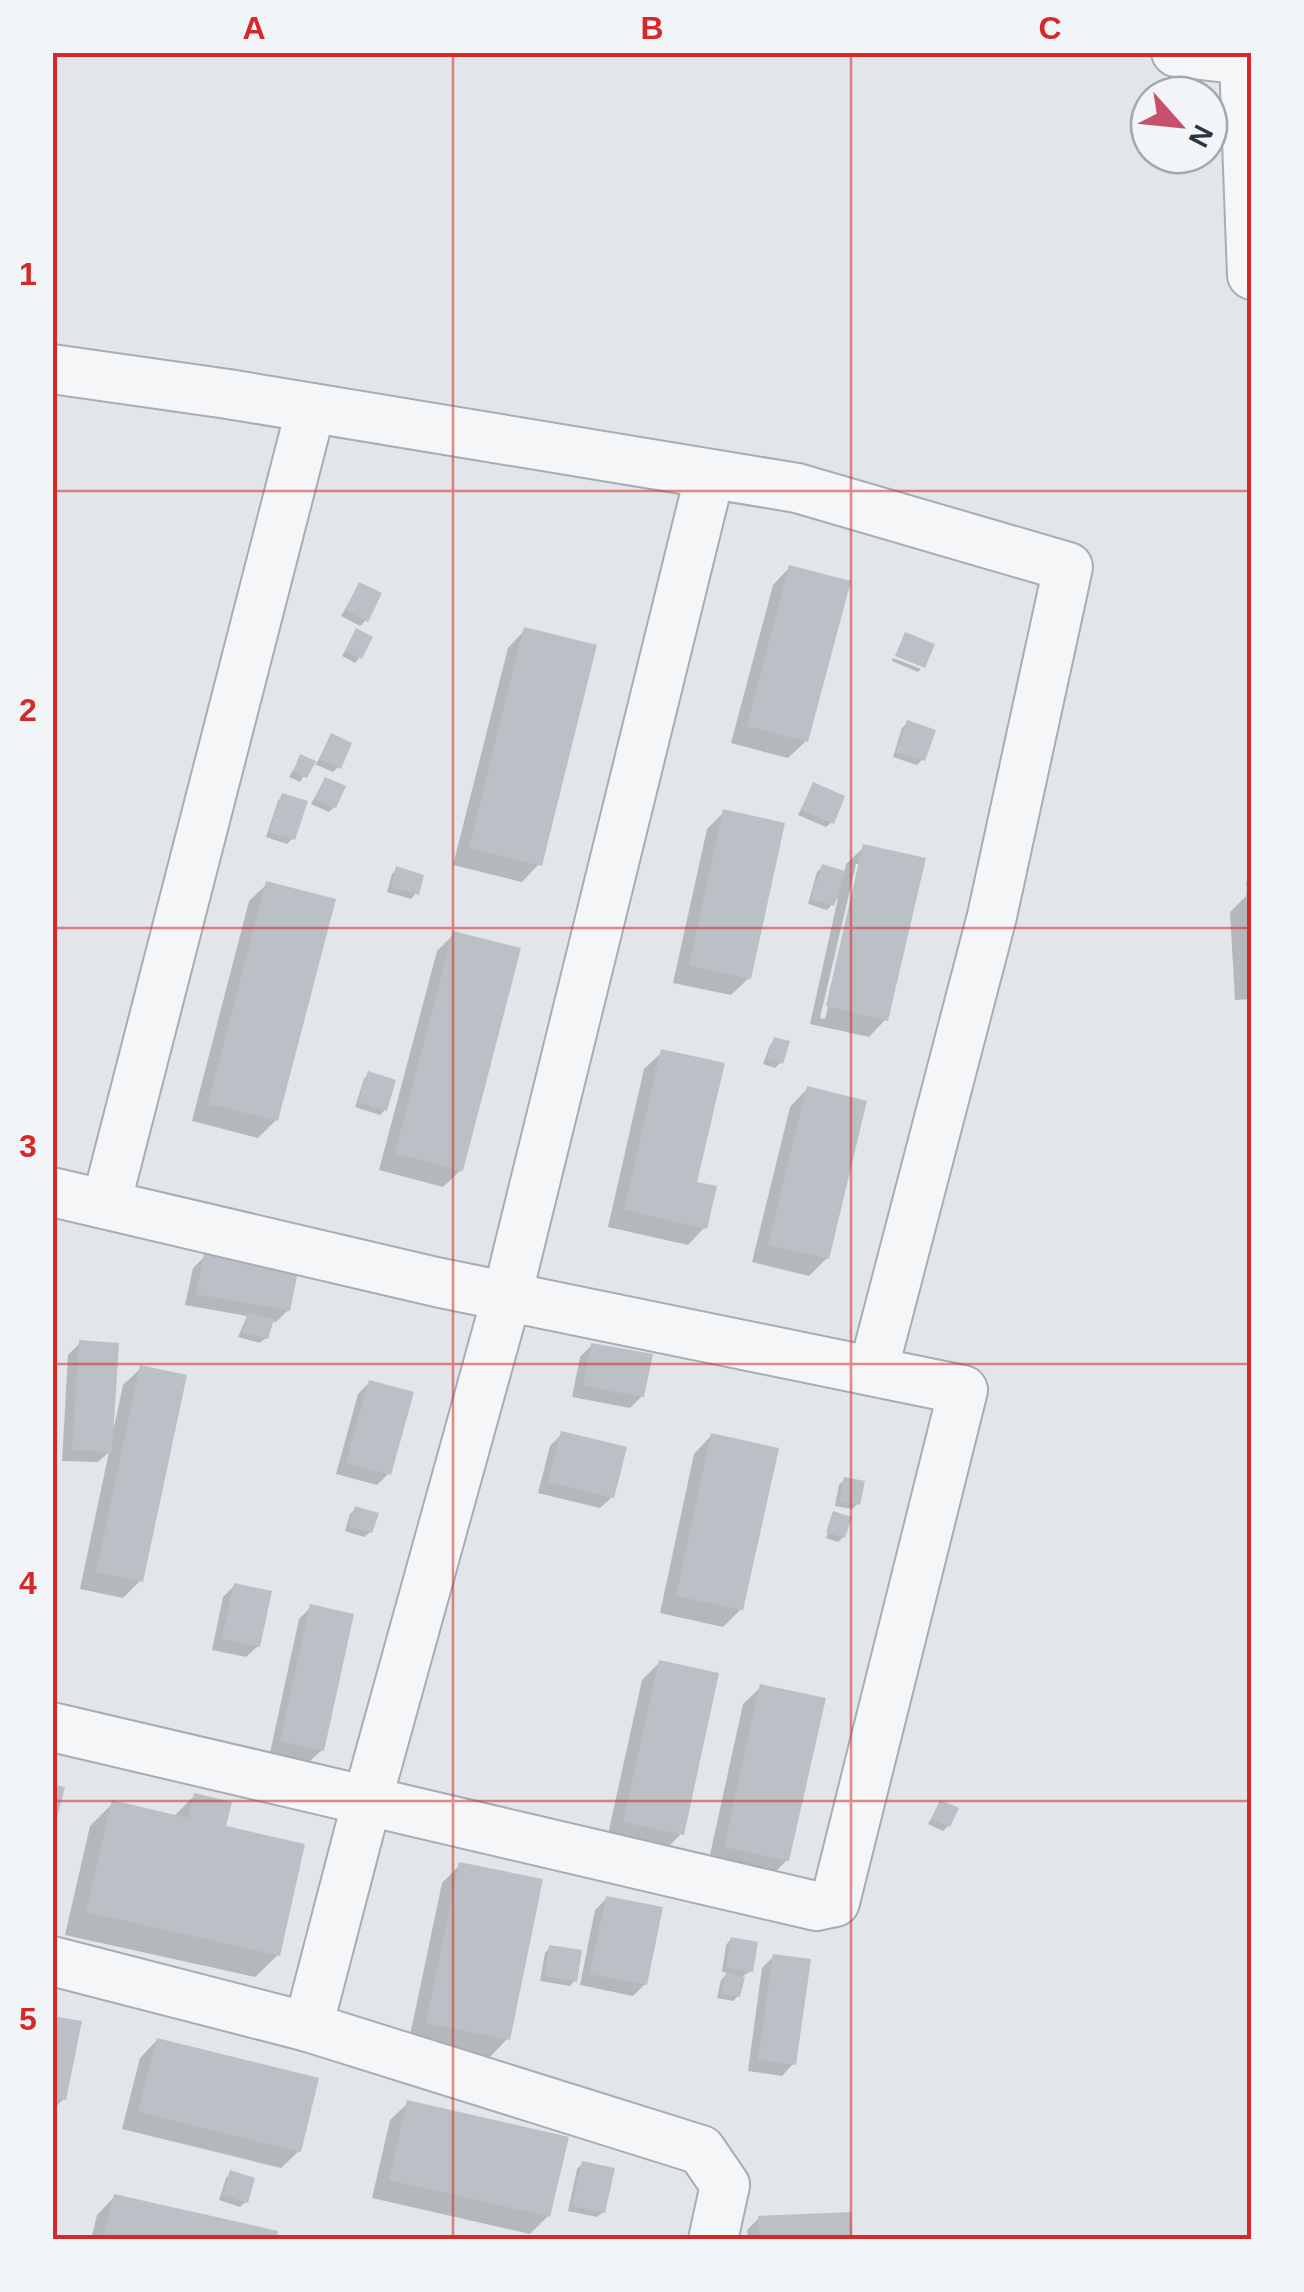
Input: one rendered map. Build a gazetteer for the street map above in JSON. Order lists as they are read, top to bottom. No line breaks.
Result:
{"north":"bottom right","grid":{"columns":["A","B","C"],"rows":["1","2","3","4","5"]}}
